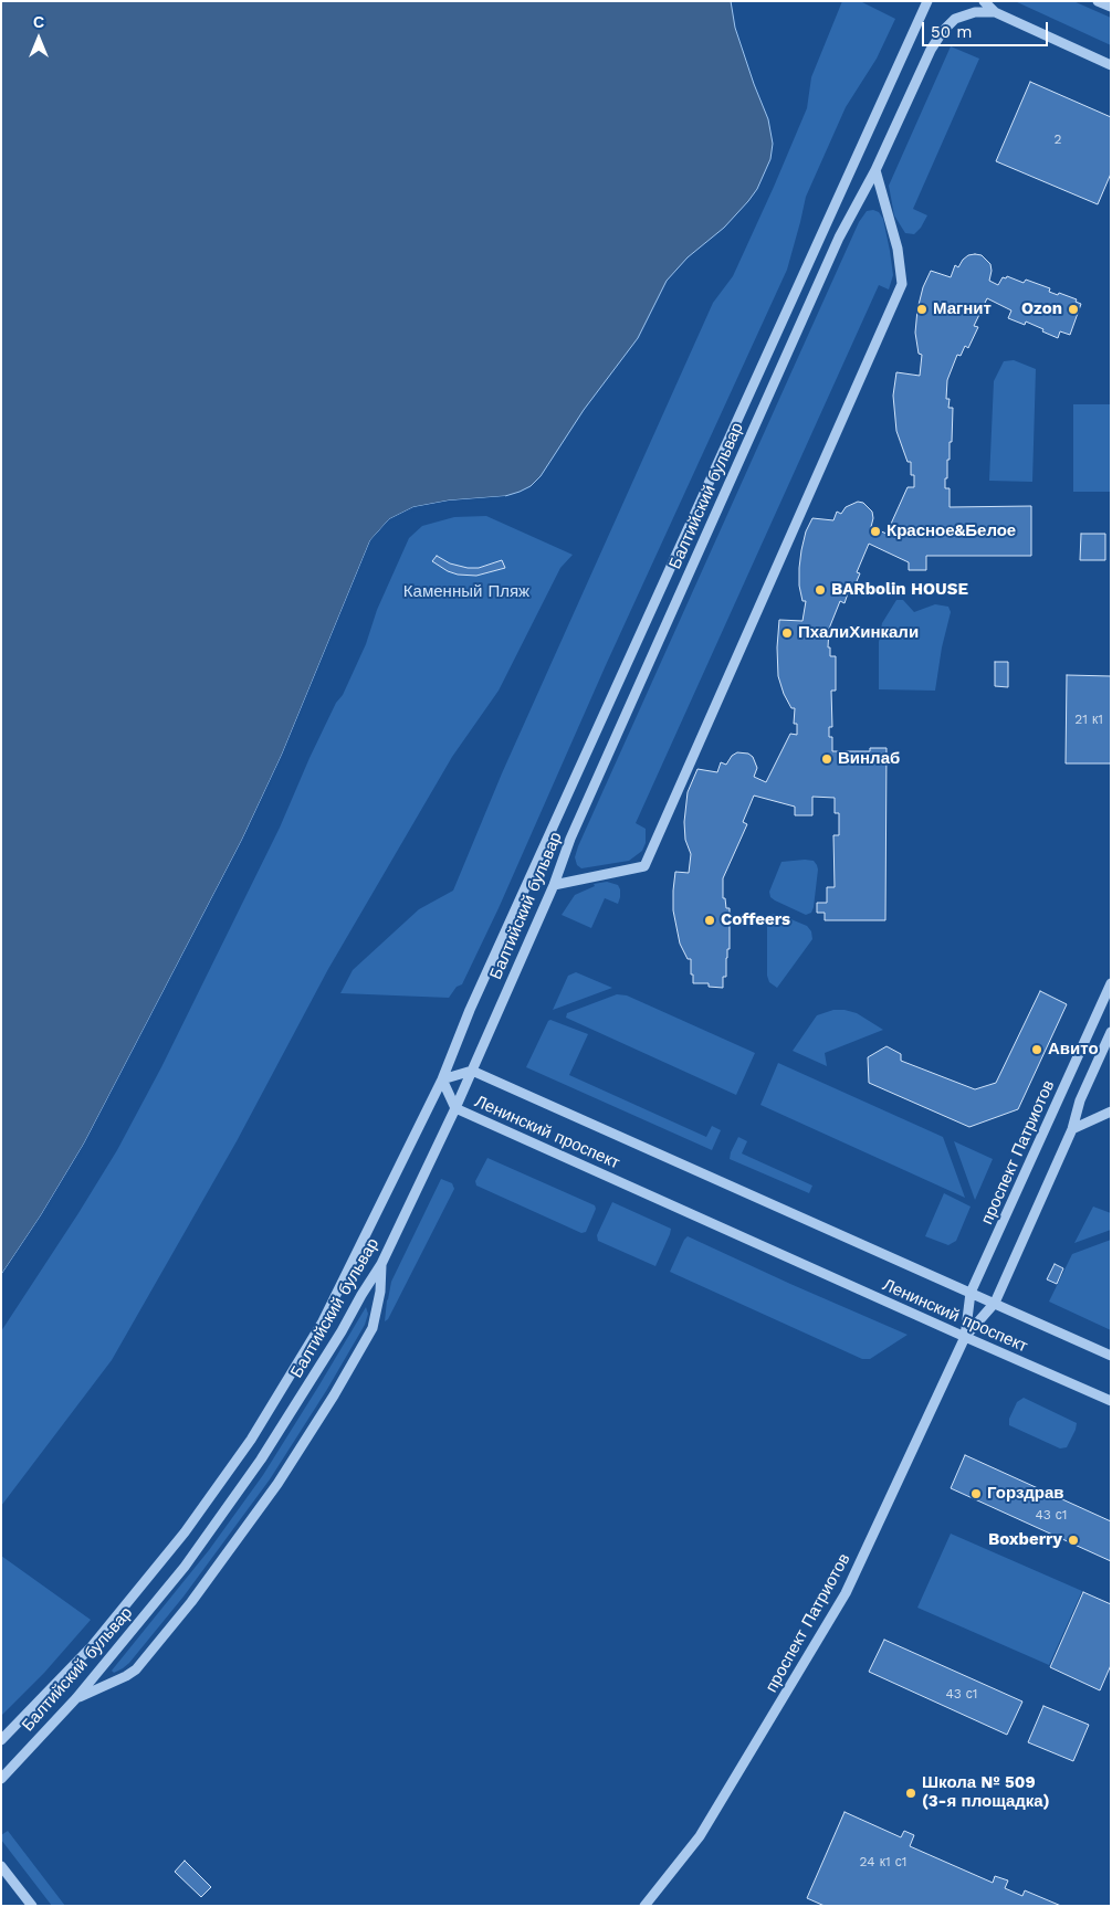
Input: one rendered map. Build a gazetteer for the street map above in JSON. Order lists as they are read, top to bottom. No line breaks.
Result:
{"streets":{"street":["Балтийский бульвар","Ленинский проспект","проспект Патриотов"]},"crossings":[["Балтийский бульвар","Ленинский проспект"],["Ленинский проспект","проспект Патриотов"]],"parks":["Каменный Пляж"],"places":["Магнит","Ozon","Красное&Белое","BARbolin HOUSE","ПхалиХинкали","Винлаб","Coffeers","Авито","Горздрав","Boxberry","Школа № 509 (3-я площадка)"],"house_numbers":["2","21 к1","43 с1","43 с1","24 к1 с1"],"scale_bar":"50 m","north":"top"}
